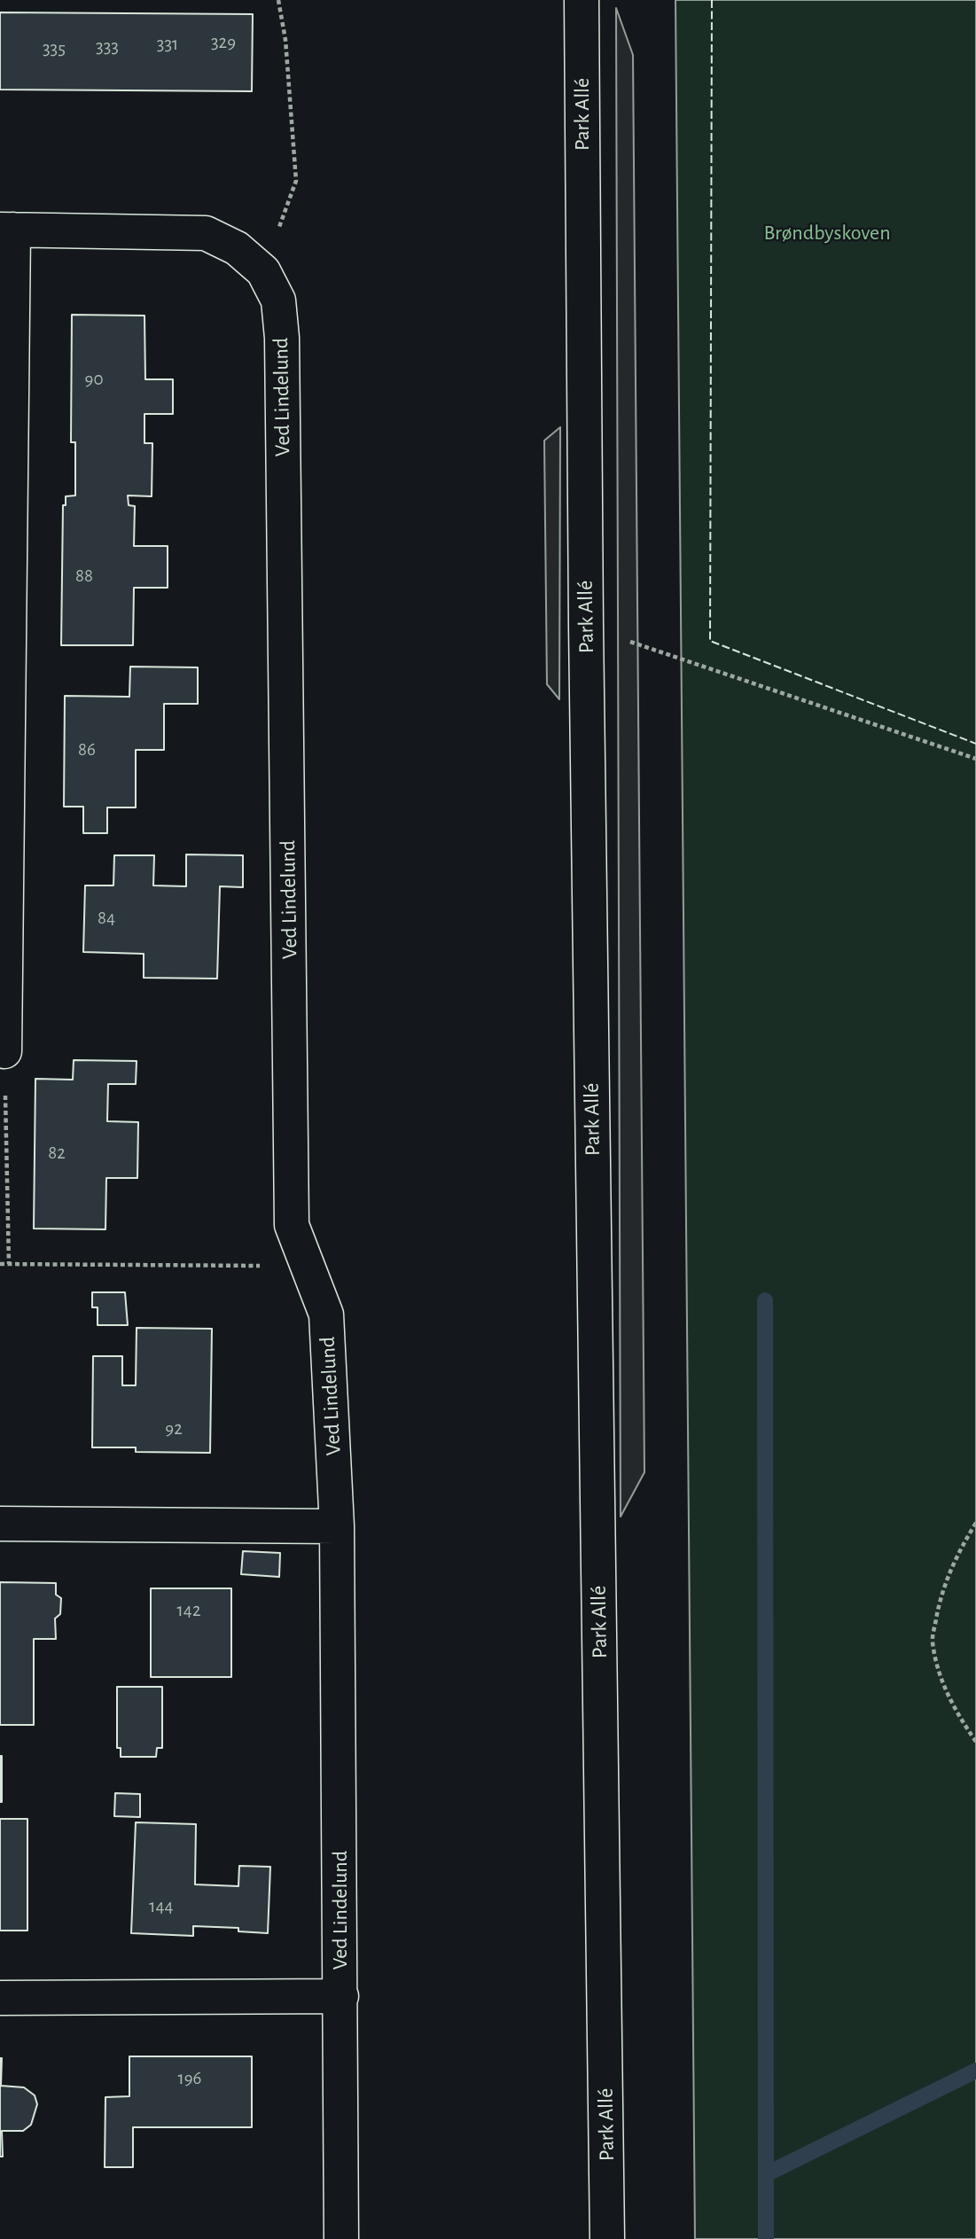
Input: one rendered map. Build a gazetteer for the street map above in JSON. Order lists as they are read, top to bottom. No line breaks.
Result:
{"streets":{"street":["Park Allé","Ved Lindelund"]},"parks":["Brøndbyskoven"],"house_numbers":["329","331","333","335","90","88","86","84","82","92","142","144","196"]}
